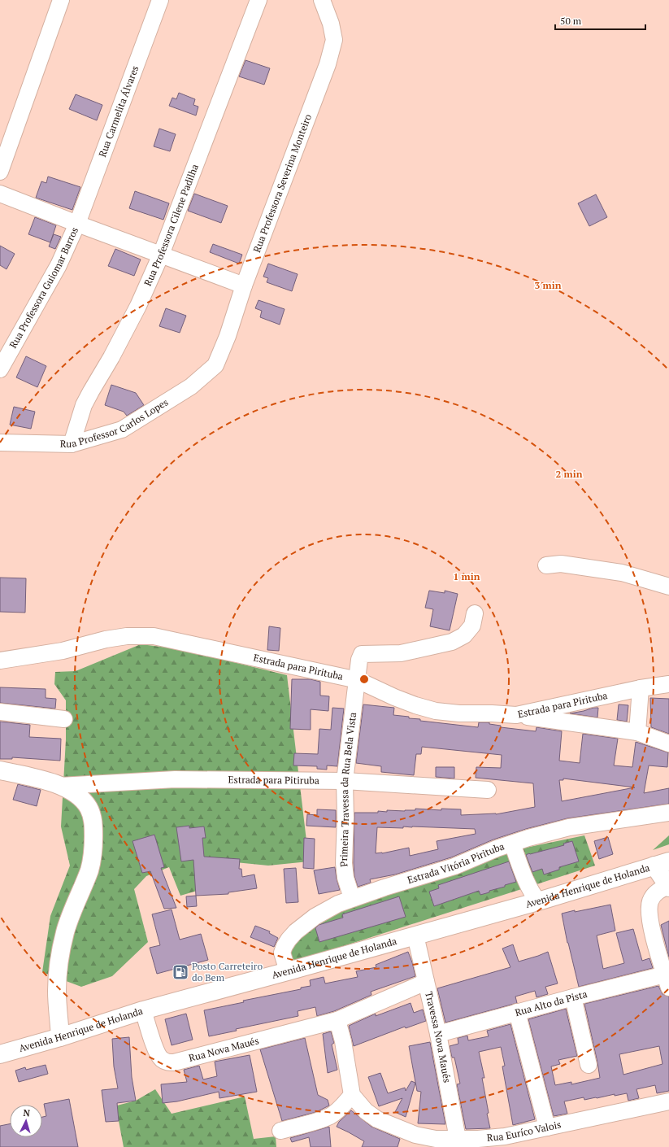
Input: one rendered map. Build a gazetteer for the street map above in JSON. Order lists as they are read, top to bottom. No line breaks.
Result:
{"streets":{"main road":["Avenida Henrique de Holanda"],"street":["Rua Carmelita Álvares","Rua Professora Severina Monteiro","Rua Professora Cilene Padilha","Rua Professora Guiomar Barros","Rua Professor Carlos Lopes","Estrada para Pirituba","Estrada para Pitiruba","Primeira Travessa da Rua Bela Vista","Estrada Vitória Pirituba","Rua Alto da Pista","Travessa Nova Maués","Rua Nova Maués","Rua Euríco Valois"]},"crossings":[["Rua Carmelita Álvares","Rua Professora Guiomar Barros"],["Rua Professora Severina Monteiro","Rua Professor Carlos Lopes"],["Rua Professora Cilene Padilha","Rua Professor Carlos Lopes"],["Estrada para Pirituba","Primeira Travessa da Rua Bela Vista"],["Estrada para Pitiruba","Primeira Travessa da Rua Bela Vista"],["Primeira Travessa da Rua Bela Vista","Estrada Vitória Pirituba"],["Estrada Vitória Pirituba","Avenida Henrique de Holanda"],["Avenida Henrique de Holanda","Travessa Nova Maués"],["Avenida Henrique de Holanda","Rua Nova Maués"],["Rua Alto da Pista","Travessa Nova Maués"],["Travessa Nova Maués","Rua Nova Maués"],["Travessa Nova Maués","Rua Euríco Valois"]],"places":{"fuel station":["Posto Carreteiro do Bem"]},"scale_bar":"50 m","north":"top","rings":["3 min","2 min","1 min"]}
